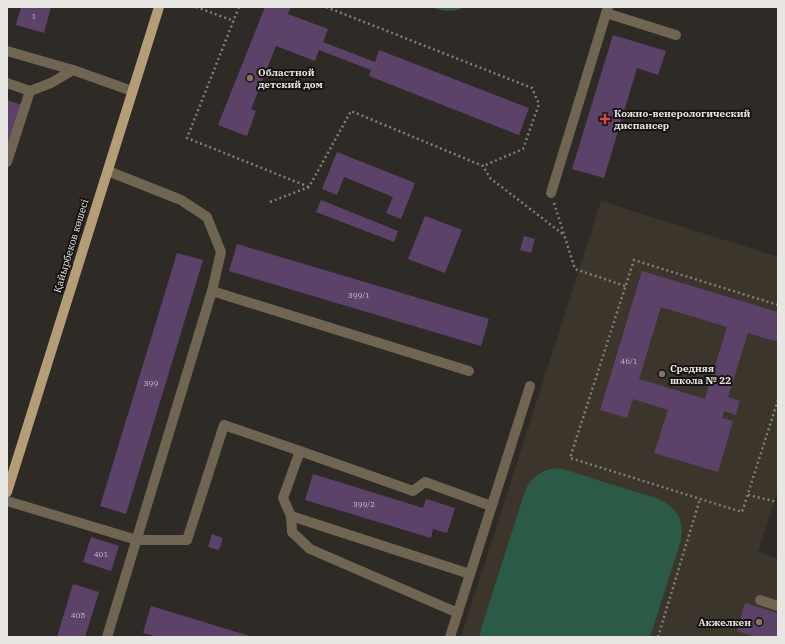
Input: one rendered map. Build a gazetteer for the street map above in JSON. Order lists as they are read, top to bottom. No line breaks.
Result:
{"streets":{"main road":["Қайырбеков көшесі"]},"places":{"other":["Областной детский дом","Средняя школа № 22","Акжелкен"],"health":["Кожно-венерологический диспансер"]},"house_numbers":["1","399/1","46/1","399","399/2","401","405"]}
